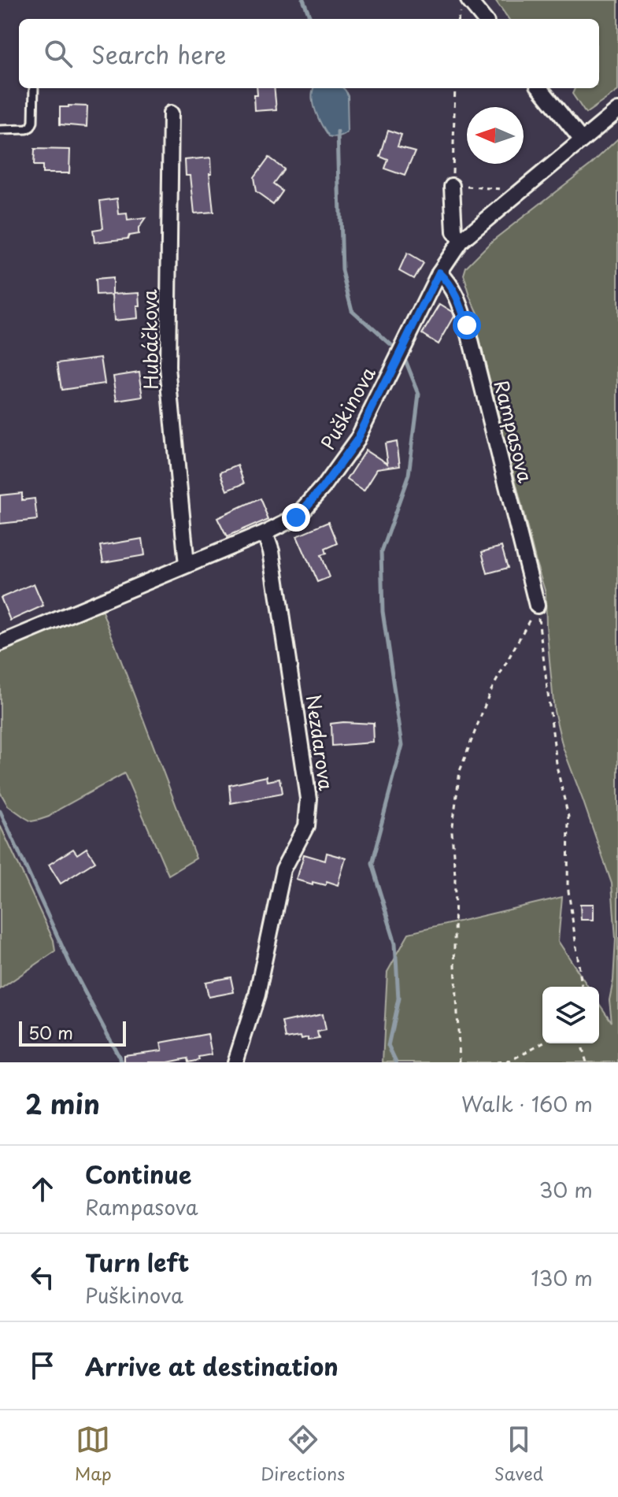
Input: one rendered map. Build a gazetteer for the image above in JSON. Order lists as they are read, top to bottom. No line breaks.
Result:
{"streets":{"street":["Hubáčkova","Puškinova","Rampasova","Nezdarova"]},"crossings":[["Hubáčkova","Puškinova"],["Puškinova","Rampasova"],["Puškinova","Nezdarova"]],"scale_bar":"50 m","north":"left","page":{"search":"Search here","scale":"50 m","heading":["2 min","Walk · 160 m"],"list":[["Continue","Rampasova","30 m"],["Turn left","Puškinova","130 m"],"Arrive at destination"],"nav":["Map","Directions","Saved"]}}
